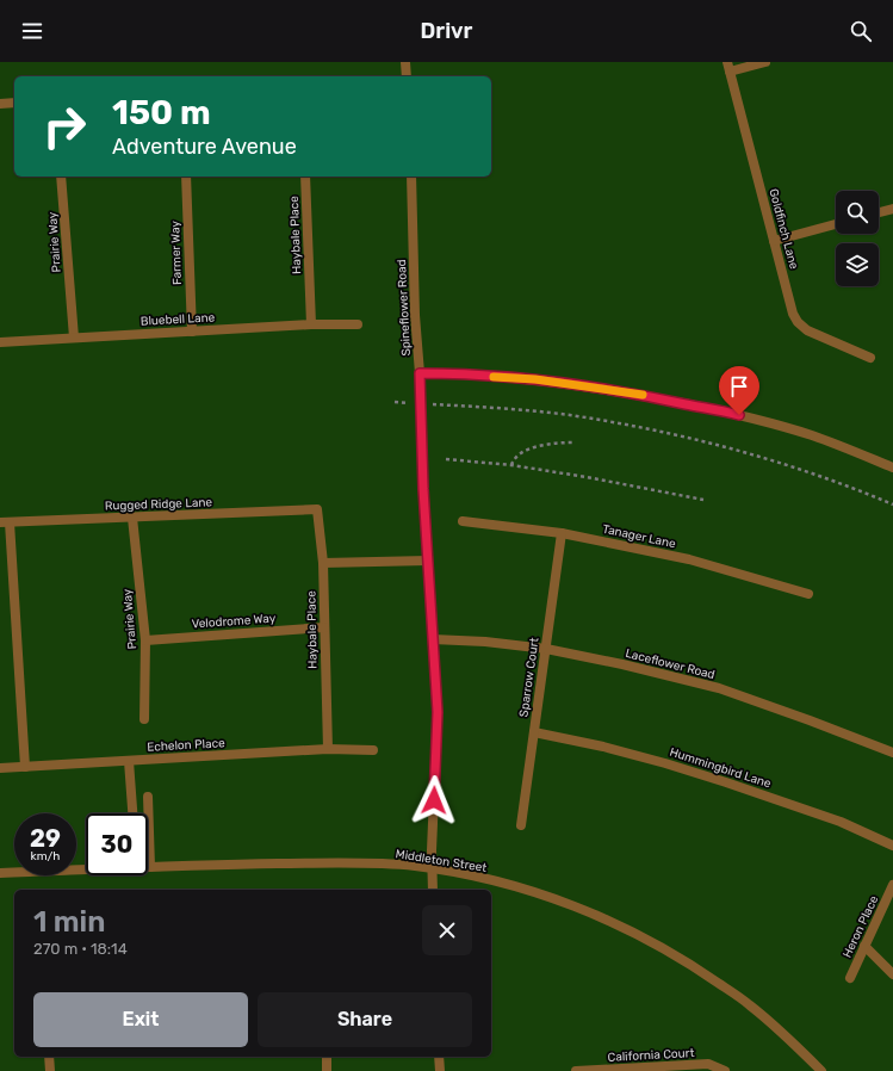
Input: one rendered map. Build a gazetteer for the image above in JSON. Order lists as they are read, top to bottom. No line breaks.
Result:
{"streets":{"street":["Goldfinch Lane","Haybale Place","Prairie Way","Farmer Way","Spineflower Road","Bluebell Lane","Rugged Ridge Lane","Tanager Lane","Velodrome Way","Laceflower Road","Sparrow Court","Echelon Place","Hummingbird Lane","Middleton Street","Heron Place","California Court"]},"crossings":[["Haybale Place","Bluebell Lane"],["Haybale Place","Rugged Ridge Lane"],["Haybale Place","Velodrome Way"],["Haybale Place","Echelon Place"],["Prairie Way","Bluebell Lane"],["Prairie Way","Rugged Ridge Lane"],["Prairie Way","Velodrome Way"],["Farmer Way","Bluebell Lane"],["Spineflower Road","Laceflower Road"],["Spineflower Road","Middleton Street"],["Tanager Lane","Sparrow Court"],["Laceflower Road","Sparrow Court"],["Sparrow Court","Hummingbird Lane"]],"page":{"header":"Drivr","turn":["150 m","Adventure Avenue"],"speed":"29 km/h","limit":"30","heading":["1 min","270 m · 18:14"],"buttons":["Exit","Share"]}}
